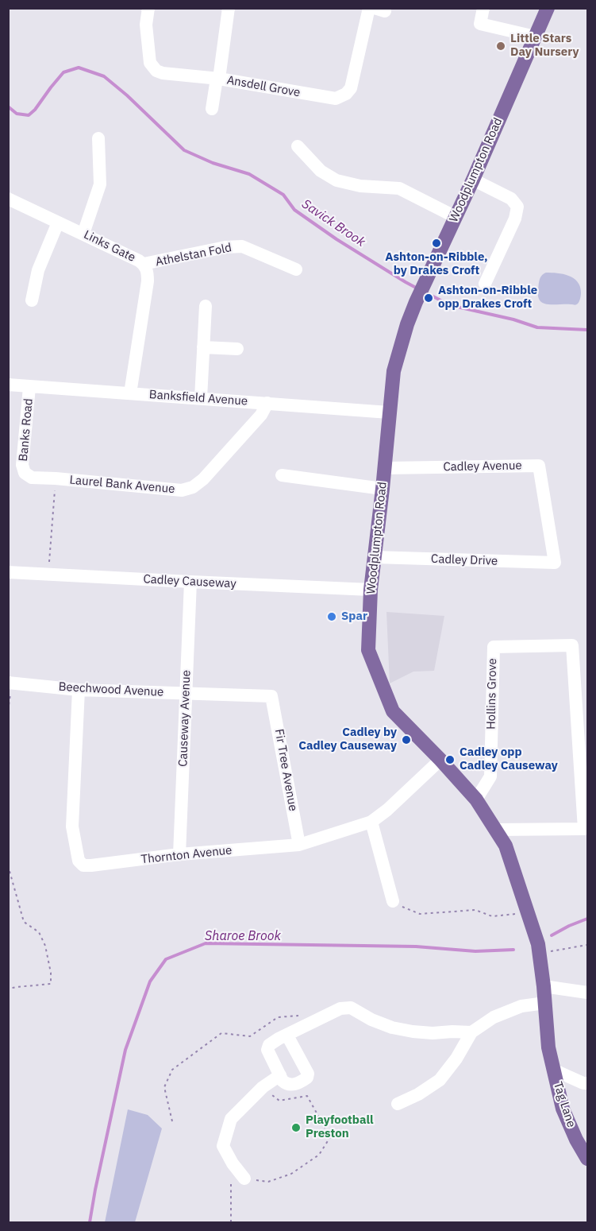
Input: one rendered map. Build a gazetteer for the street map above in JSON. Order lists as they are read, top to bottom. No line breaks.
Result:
{"streets":{"main road":["Woodplumpton Road","Tag Lane"],"street":["Ansdell Grove","Links Gate","Athelstan Fold","Banksfield Avenue","Banks Road","Cadley Avenue","Laurel Bank Avenue","Cadley Drive","Cadley Causeway","Beechwood Avenue","Hollins Grove","Causeway Avenue","Fir Tree Avenue","Thornton Avenue"]},"crossings":[["Woodplumpton Road","Banksfield Avenue"],["Woodplumpton Road","Cadley Avenue"],["Woodplumpton Road","Cadley Drive"],["Woodplumpton Road","Cadley Causeway"],["Woodplumpton Road","Hollins Grove"],["Woodplumpton Road","Thornton Avenue"],["Woodplumpton Road","Tag Lane"],["Links Gate","Athelstan Fold"],["Links Gate","Banksfield Avenue"],["Banksfield Avenue","Banks Road"],["Banksfield Avenue","Laurel Bank Avenue"],["Banks Road","Laurel Bank Avenue"],["Cadley Avenue","Cadley Drive"],["Cadley Causeway","Causeway Avenue"],["Beechwood Avenue","Causeway Avenue"],["Beechwood Avenue","Fir Tree Avenue"],["Beechwood Avenue","Thornton Avenue"],["Causeway Avenue","Thornton Avenue"],["Fir Tree Avenue","Thornton Avenue"]],"water":["Savick Brook","Sharoe Brook"],"places":["Little Stars Day Nursery","Ashton-on-Ribble, by Drakes Croft","Ashton-on-Ribble opp Drakes Croft","Spar","Cadley by Cadley Causeway","Cadley opp Cadley Causeway","Playfootball Preston"]}
